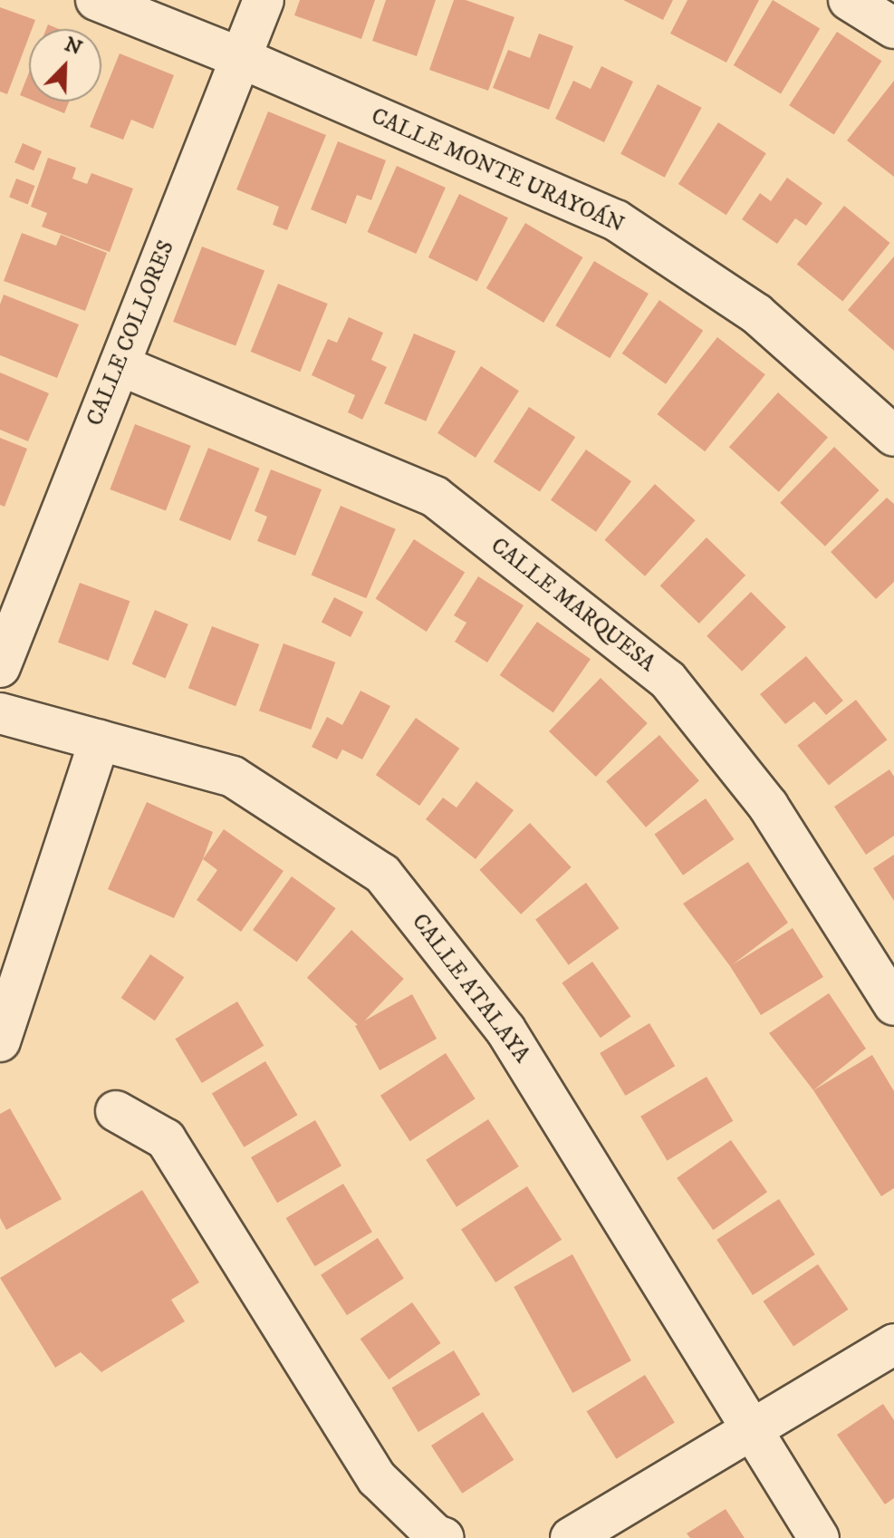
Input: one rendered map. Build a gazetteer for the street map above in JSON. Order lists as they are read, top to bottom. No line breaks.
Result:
{"streets":{"street":["CALLE MONTE URAYOÁN","CALLE COLLORES","CALLE MARQUESA","CALLE ATALAYA"]},"crossings":[["CALLE MONTE URAYOÁN","CALLE COLLORES"],["CALLE COLLORES","CALLE MARQUESA"]],"north":"top right"}
